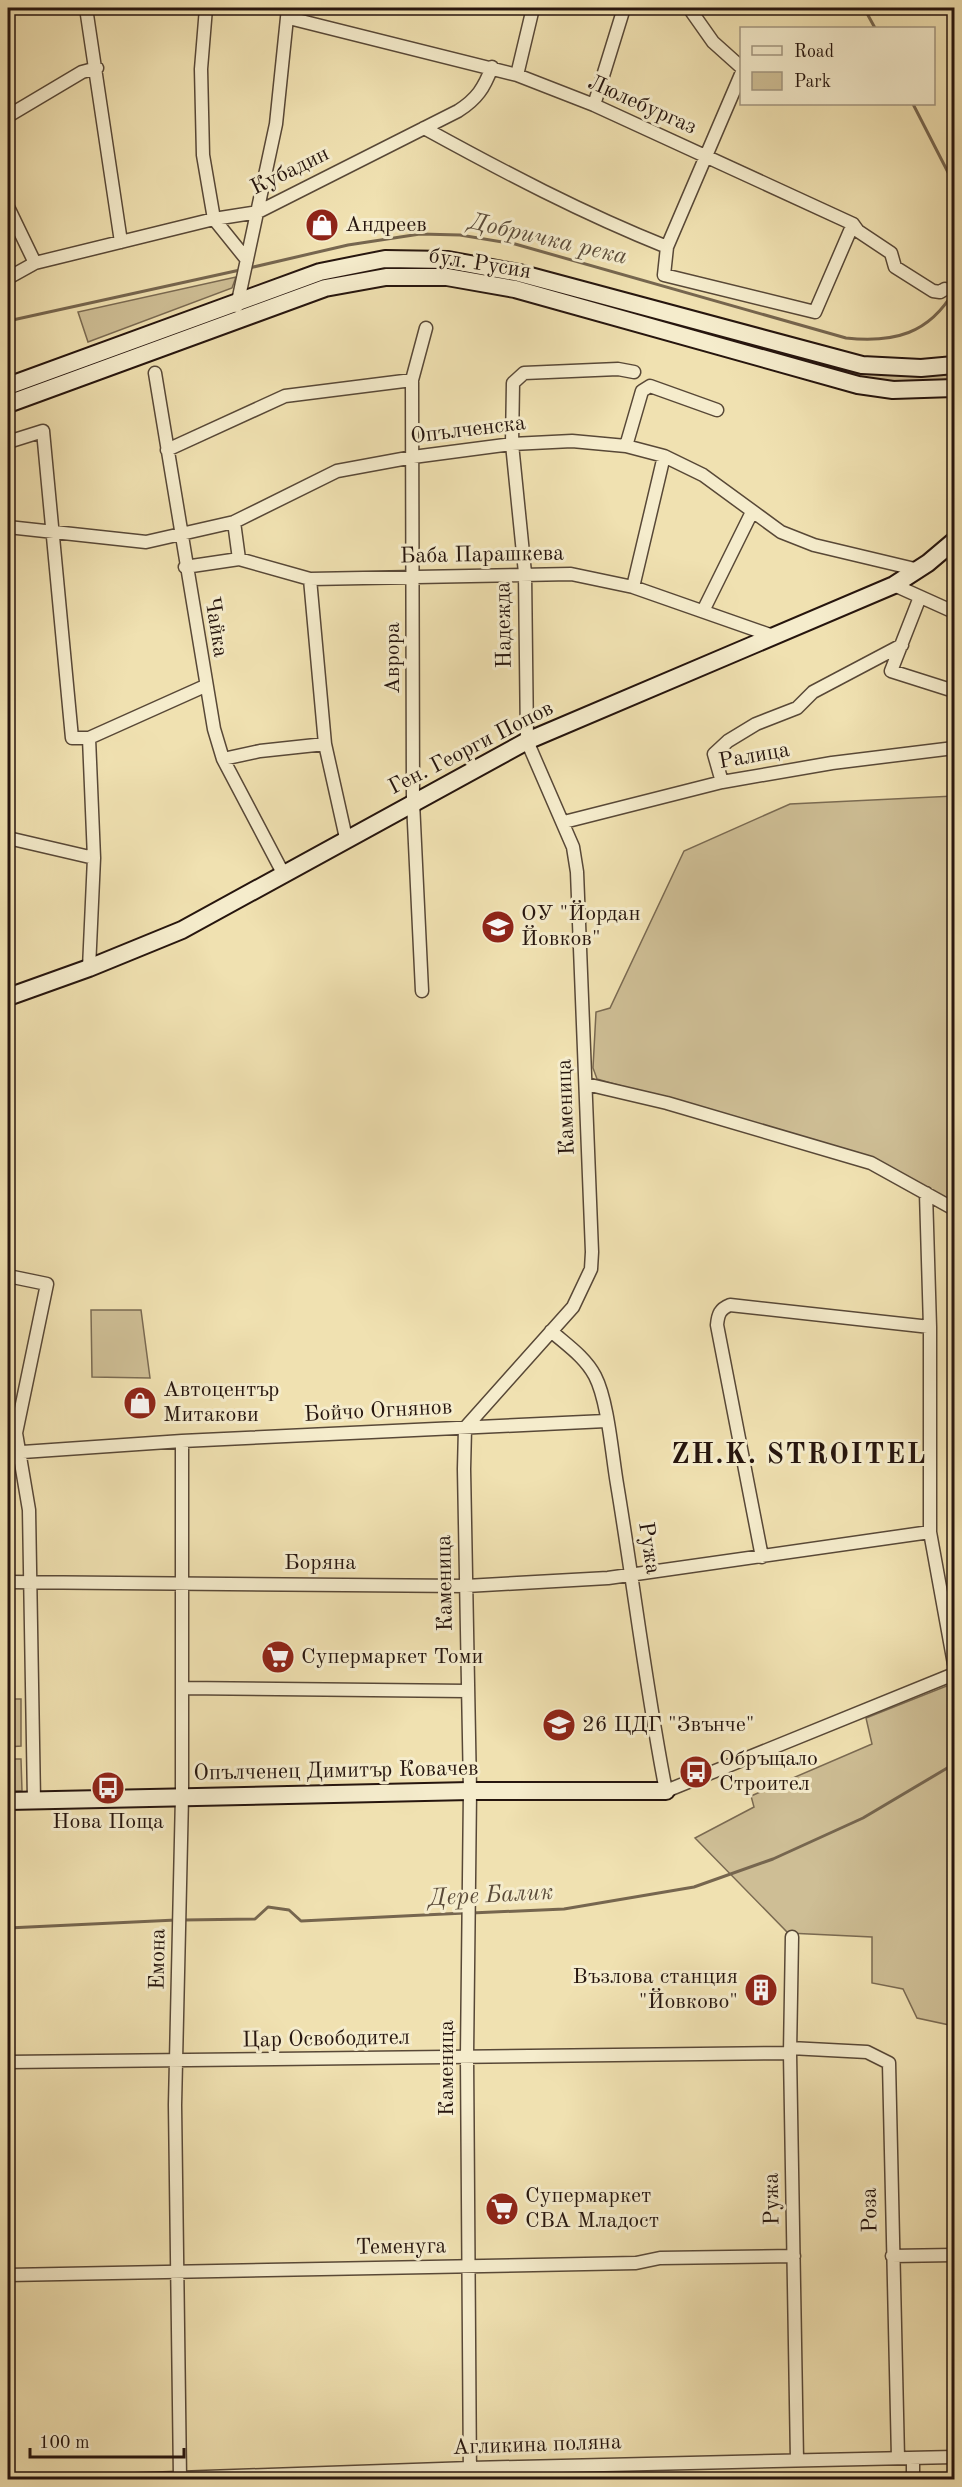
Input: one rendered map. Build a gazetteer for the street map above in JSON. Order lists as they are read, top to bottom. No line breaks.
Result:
{"streets":{"main road":["бул. Русия","Ген. Георги Попов","Опълченец Димитър Ковачев"],"street":["Люлебургаз","Кубадин","Опълченска","Баба Парашкева","Надежда","Чайка","Аврора","Ралица","Каменица","Бойчо Огнянов","Ружа","Боряна","Емона","Цар Освободител","Роза","Теменуга","Агликина поляна"]},"crossings":[["Люлебургаз","Кубадин"],["Опълченска","Надежда"],["Опълченска","Чайка"],["Опълченска","Аврора"],["Опълченска","Ген. Георги Попов"],["Баба Парашкева","Надежда"],["Баба Парашкева","Чайка"],["Баба Парашкева","Аврора"],["Баба Парашкева","Ген. Георги Попов"],["Надежда","Ген. Георги Попов"],["Надежда","Каменица"],["Чайка","Ген. Георги Попов"],["Аврора","Ген. Георги Попов"],["Ген. Георги Попов","Каменица"],["Ралица","Каменица"],["Каменица","Бойчо Огнянов"],["Каменица","Ружа"],["Каменица","Боряна"],["Каменица","Опълченец Димитър Ковачев"],["Каменица","Цар Освободител"],["Каменица","Теменуга"],["Каменица","Агликина поляна"],["Бойчо Огнянов","Ружа"],["Бойчо Огнянов","Емона"],["Ружа","Боряна"],["Ружа","Опълченец Димитър Ковачев"],["Ружа","Цар Освободител"],["Ружа","Роза"],["Ружа","Теменуга"],["Ружа","Агликина поляна"],["Боряна","Емона"],["Опълченец Димитър Ковачев","Емона"],["Емона","Цар Освободител"],["Емона","Теменуга"],["Емона","Агликина поляна"],["Цар Освободител","Роза"],["Роза","Агликина поляна"]],"districts":["ZH.K. STROITEL"],"water":["Добричка река","Дере Балик"],"places":{"shop":["Андреев","Автоцентър Митакови"],"school or university":["ОУ \"Йордан Йовков\"","26 ЦДГ \"Звънче\""],"supermarket":["Супермаркет Томи","Супермаркет CBA Младост"],"bus stop":["Обръщало Строител","Нова Поща"],"building":["Възлова станция \"Йовково\""]},"legend":["Road","Park"],"scale_bar":"100 m"}
